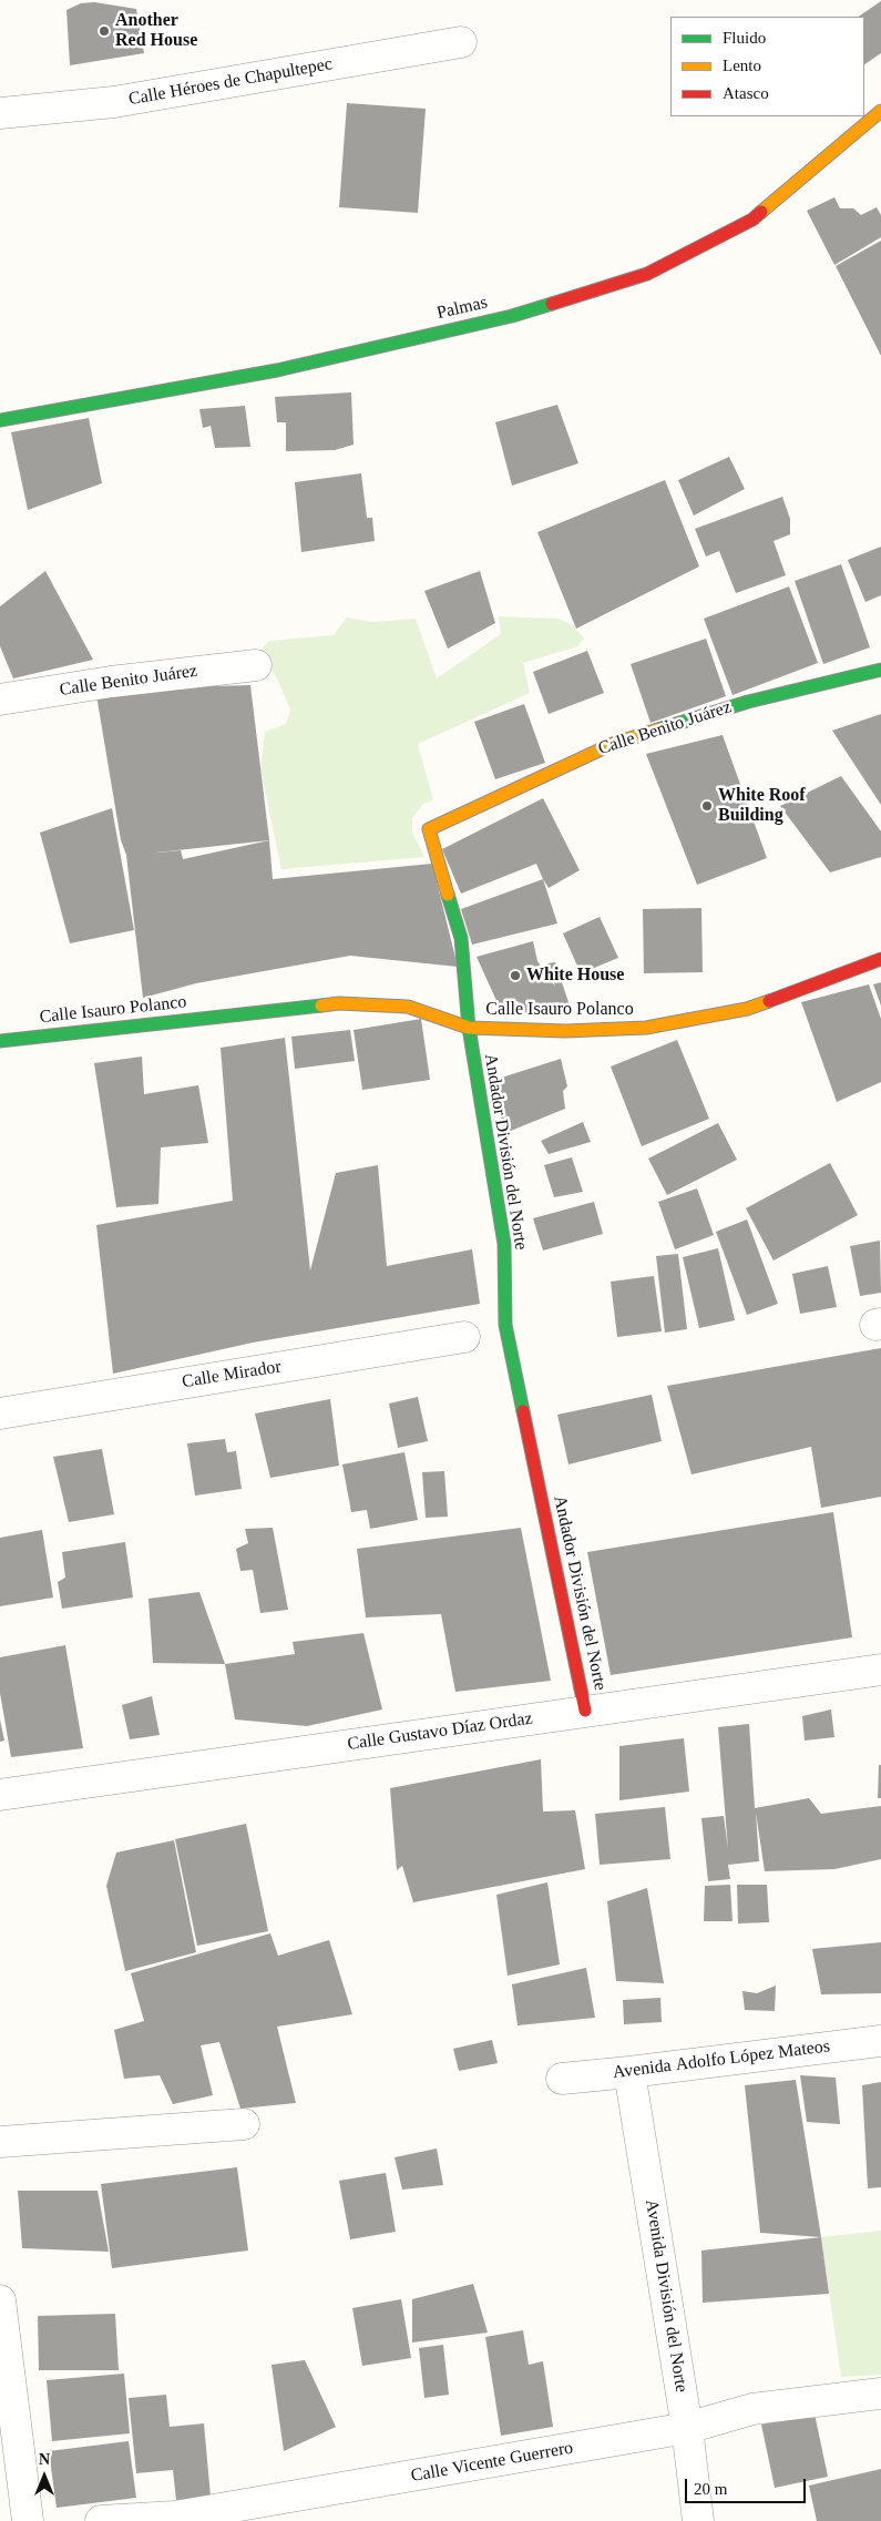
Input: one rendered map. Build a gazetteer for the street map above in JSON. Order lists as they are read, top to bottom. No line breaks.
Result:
{"streets":{"street":["Calle Héroes de Chapultepec","Palmas","Calle Benito Juárez","Calle Isauro Polanco","Andador División del Norte","Calle Mirador","Calle Gustavo Díaz Ordaz","Avenida Adolfo López Mateos","Avenida División del Norte","Calle Vicente Guerrero"]},"crossings":[["Calle Benito Juárez","Andador División del Norte"],["Calle Isauro Polanco","Andador División del Norte"],["Andador División del Norte","Calle Gustavo Díaz Ordaz"],["Avenida Adolfo López Mateos","Avenida División del Norte"],["Avenida División del Norte","Calle Vicente Guerrero"]],"places":["Another Red House","White Roof Building","White House"],"legend":["Fluido","Lento","Atasco"],"scale_bar":"20 m","north":"top"}
